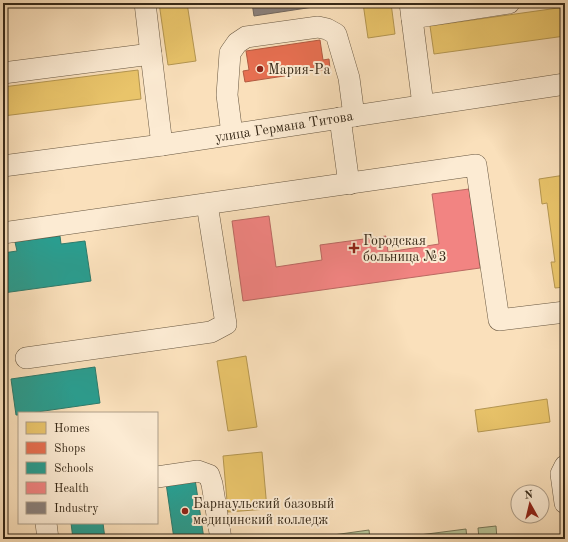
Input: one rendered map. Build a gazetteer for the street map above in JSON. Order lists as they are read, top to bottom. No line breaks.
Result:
{"streets":{"street":["улица Германа Титова"]},"places":{"other":["Мария-Ра","Барнаульский базовый медицинский колледж"],"health":["Городская больница №3"]},"legend":["Homes","Shops","Schools","Health","Industry"],"north":"top"}
